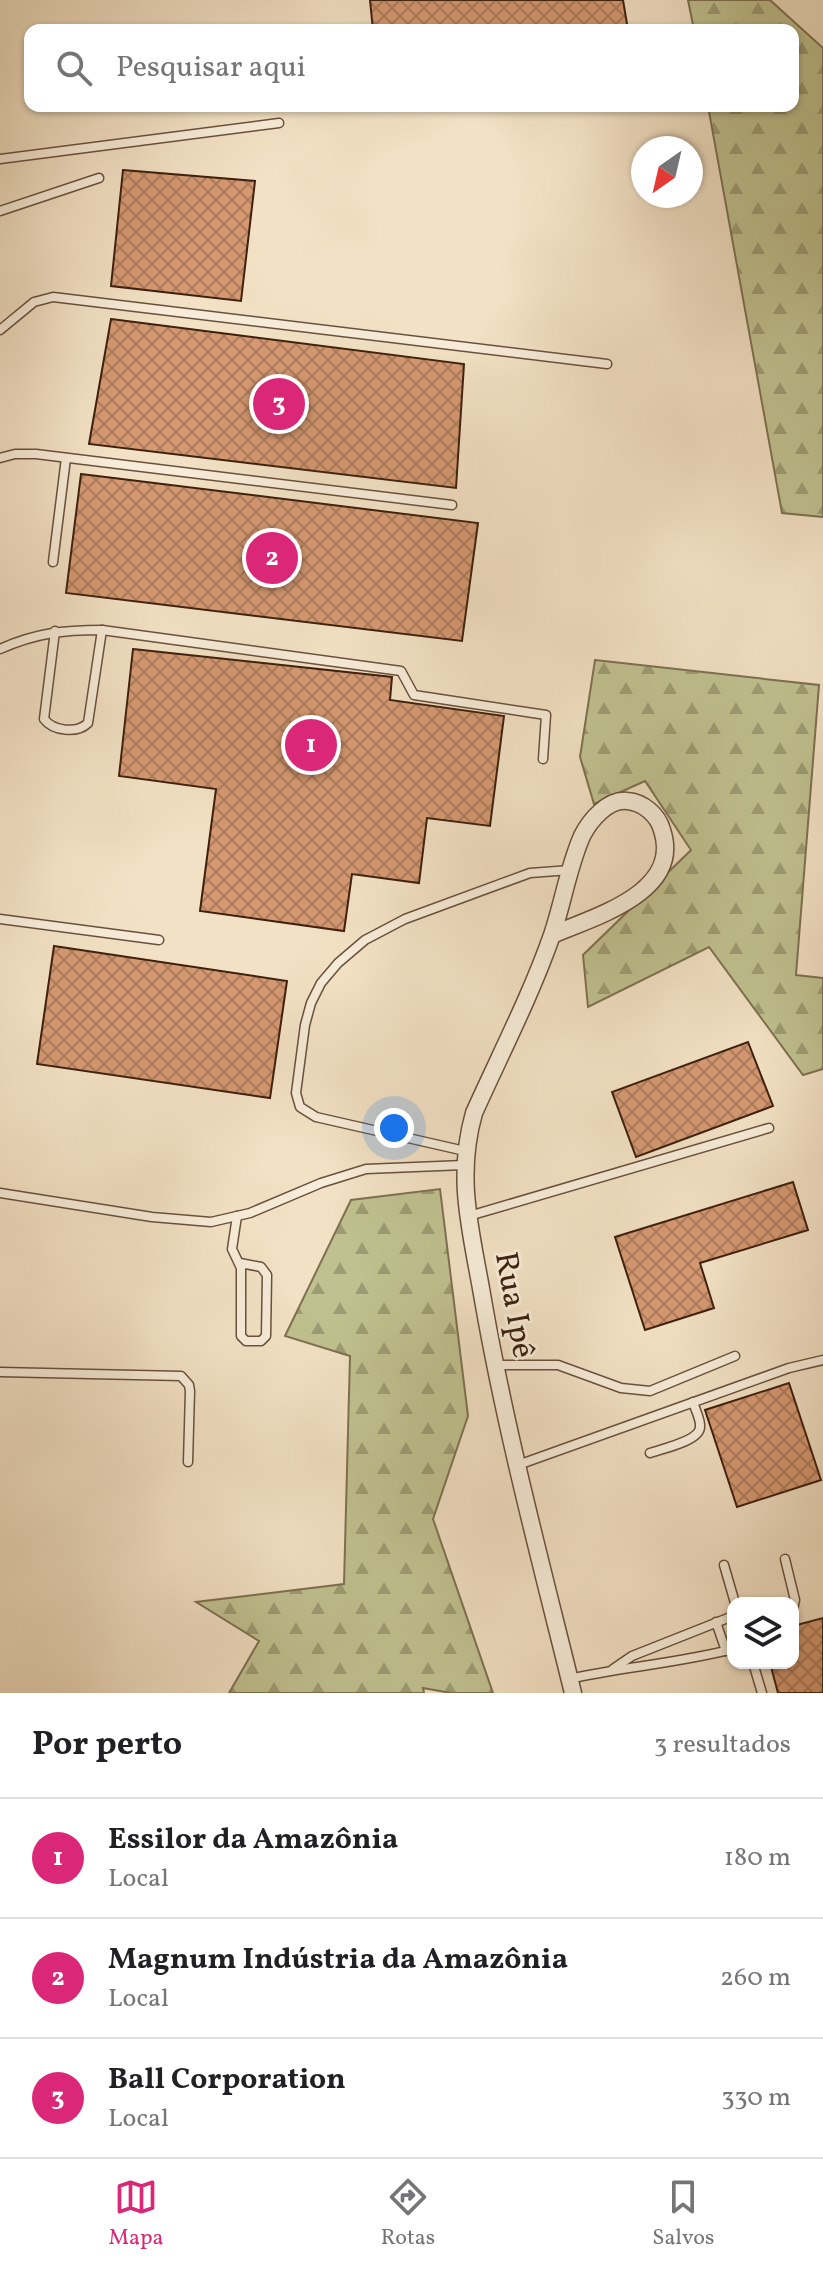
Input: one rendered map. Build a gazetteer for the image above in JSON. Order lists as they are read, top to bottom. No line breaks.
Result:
{"streets":{"street":["Rua Ipê"]},"north":"bottom left","page":{"search":"Pesquisar aqui","pins":["3","2","1"],"heading":["Por perto","3 resultados"],"list":[{"mark":"1","name":"Essilor da Amazônia","note":"Local","value":"180 m"},{"mark":"2","name":"Magnum Indústria da Amazônia","note":"Local","value":"260 m"},{"mark":"3","name":"Ball Corporation","note":"Local","value":"330 m"}],"nav":["Mapa","Rotas","Salvos"]}}
